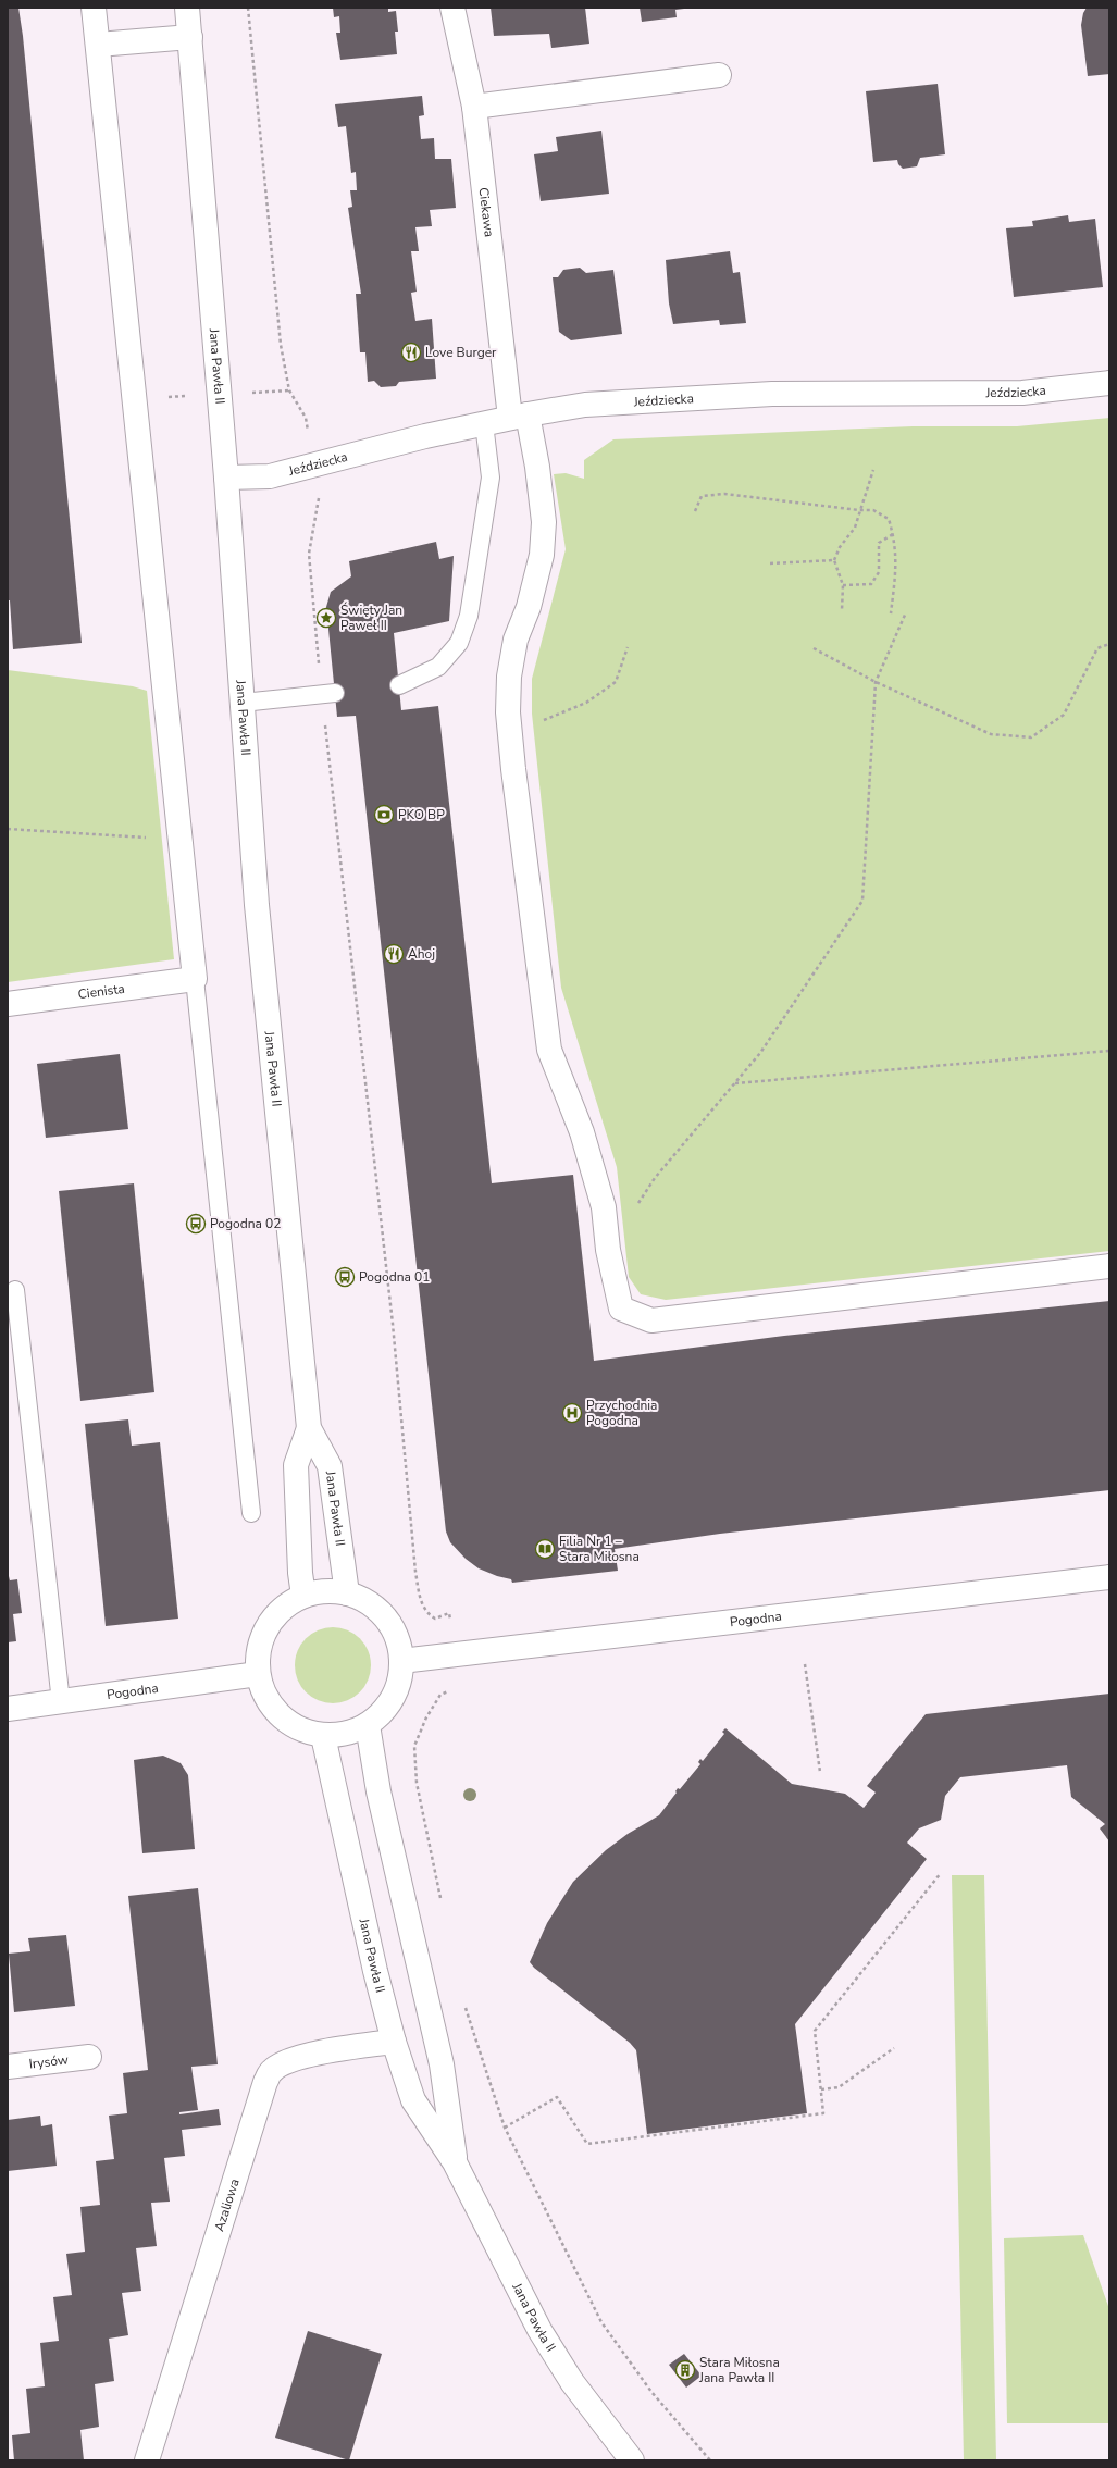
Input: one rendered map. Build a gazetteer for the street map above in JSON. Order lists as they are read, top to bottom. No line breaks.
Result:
{"streets":{"street":["Ciekawa","Jana Pawła II","Jeździecka","Cienista","Pogodna","Irysów","Azaliowa"]},"crossings":[["Ciekawa","Jeździecka"],["Jana Pawła II","Jeździecka"],["Jana Pawła II","Pogodna"],["Jana Pawła II","Azaliowa"]],"places":{"restaurant":["Love Burger","Ahoj"],"place":["Święty Jan Paweł II"],"bank":["PKO BP"],"bus stop":["Pogodna 02","Pogodna 01"],"hospital":["Przychodnia Pogodna"],"library":["Filia Nr 1 – Stara Miłosna"],"building":["Stara Miłosna Jana Pawła II"]}}
